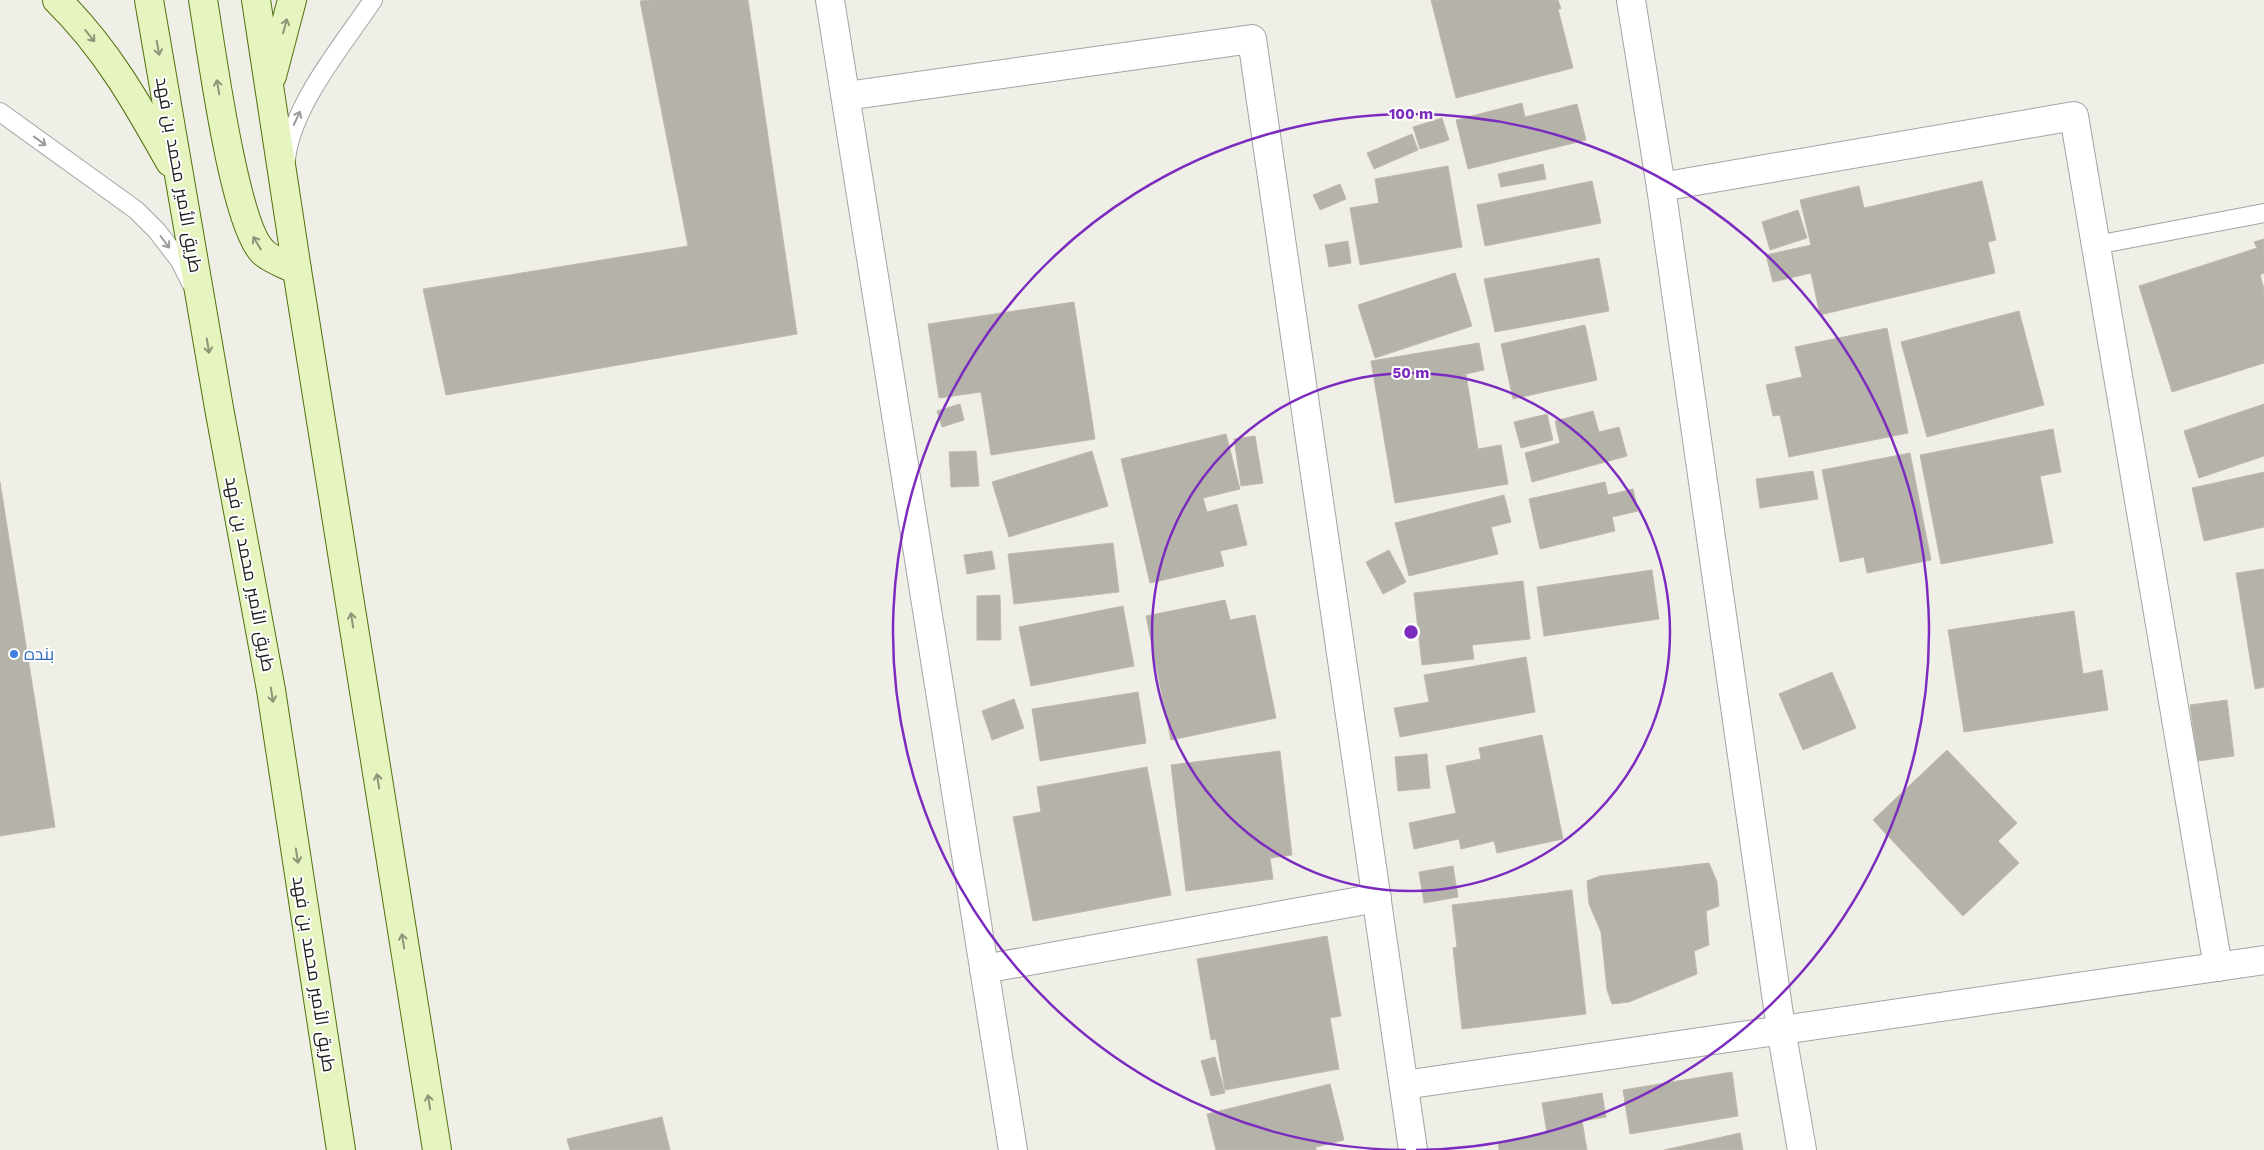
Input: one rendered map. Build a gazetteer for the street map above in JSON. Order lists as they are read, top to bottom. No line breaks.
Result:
{"streets":{"street":["طريق الأمير محمد بن فهد"]},"places":["بنده"],"rings":["100 m","50 m"]}
